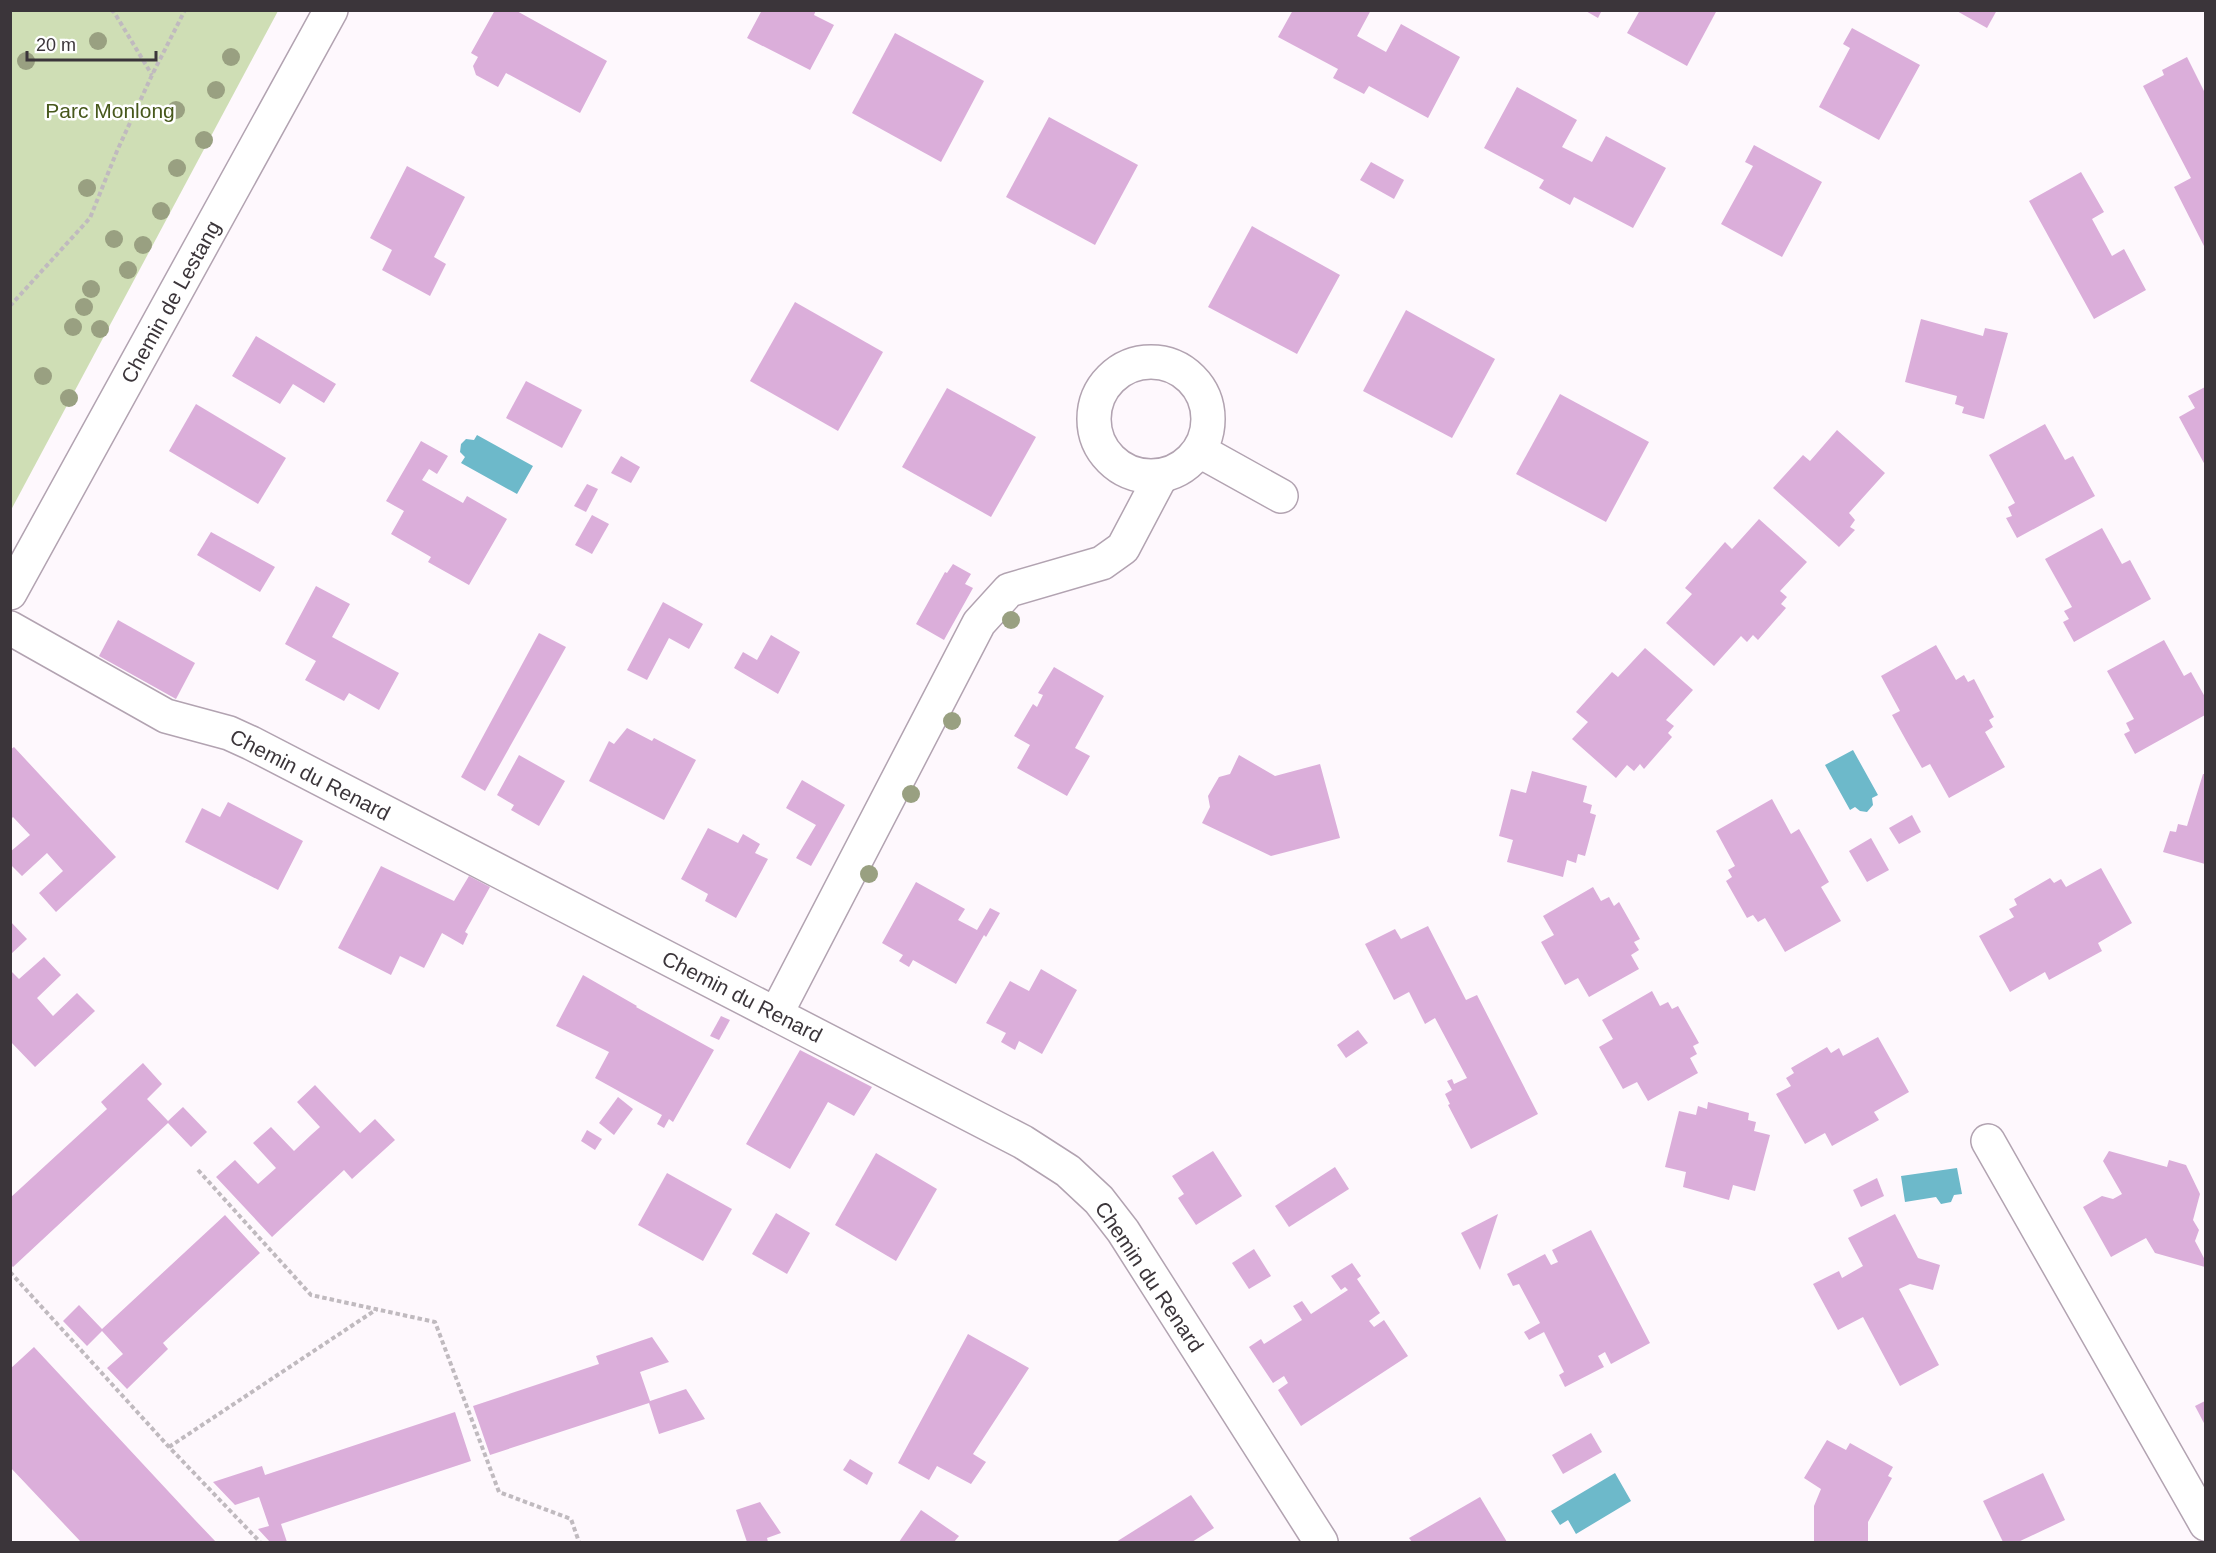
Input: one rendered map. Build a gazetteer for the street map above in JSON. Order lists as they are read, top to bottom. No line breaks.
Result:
{"streets":{"street":["Chemin de Lestang","Chemin du Renard"]},"parks":["Parc Monlong"],"scale_bar":"20 m"}
